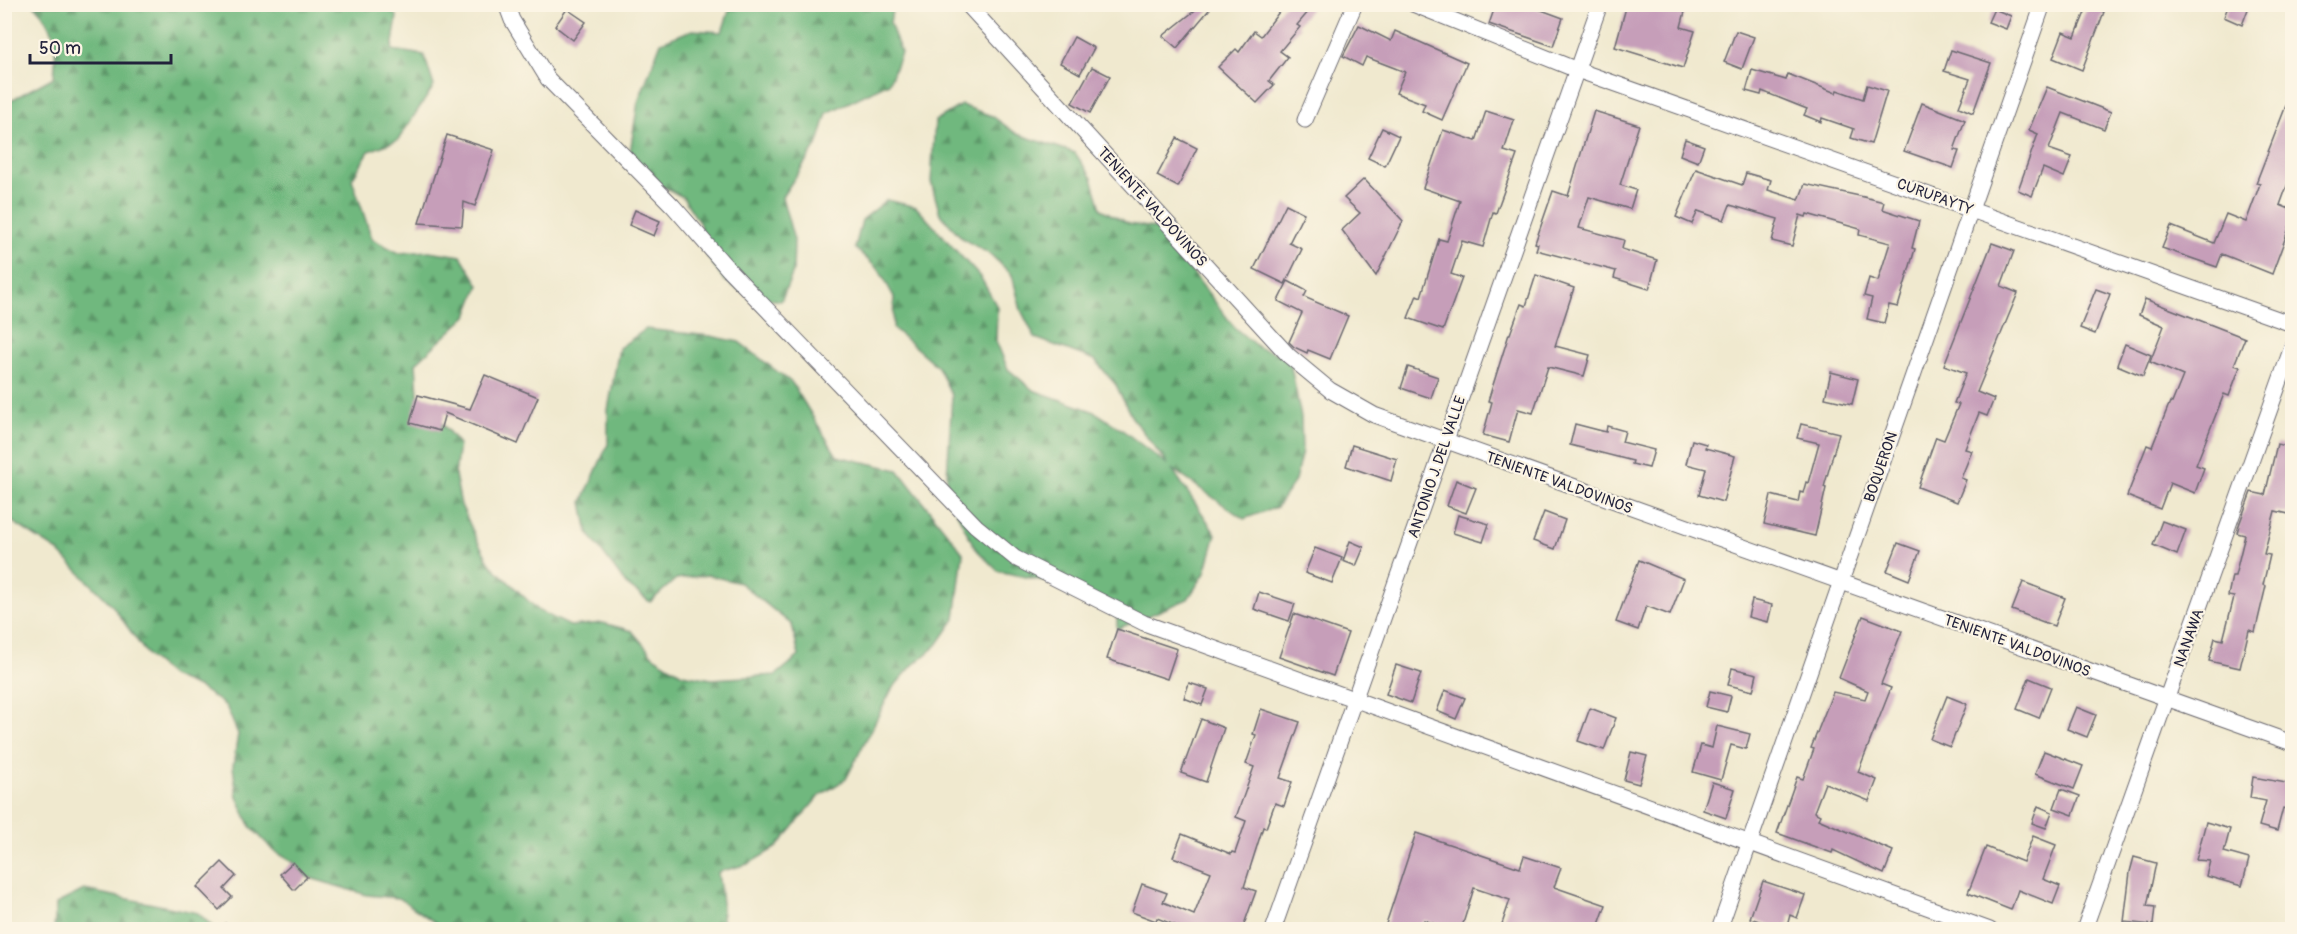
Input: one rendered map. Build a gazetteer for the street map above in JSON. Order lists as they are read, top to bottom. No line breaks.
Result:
{"streets":{"street":["CURUPAYTY","TENIENTE VALDOVINOS","ANTONIO J. DEL VALLE","BOQUERON","NANAWA"]},"crossings":[["CURUPAYTY","ANTONIO J. DEL VALLE"],["CURUPAYTY","BOQUERON"],["TENIENTE VALDOVINOS","ANTONIO J. DEL VALLE"],["TENIENTE VALDOVINOS","BOQUERON"],["TENIENTE VALDOVINOS","NANAWA"]],"scale_bar":"50 m"}
